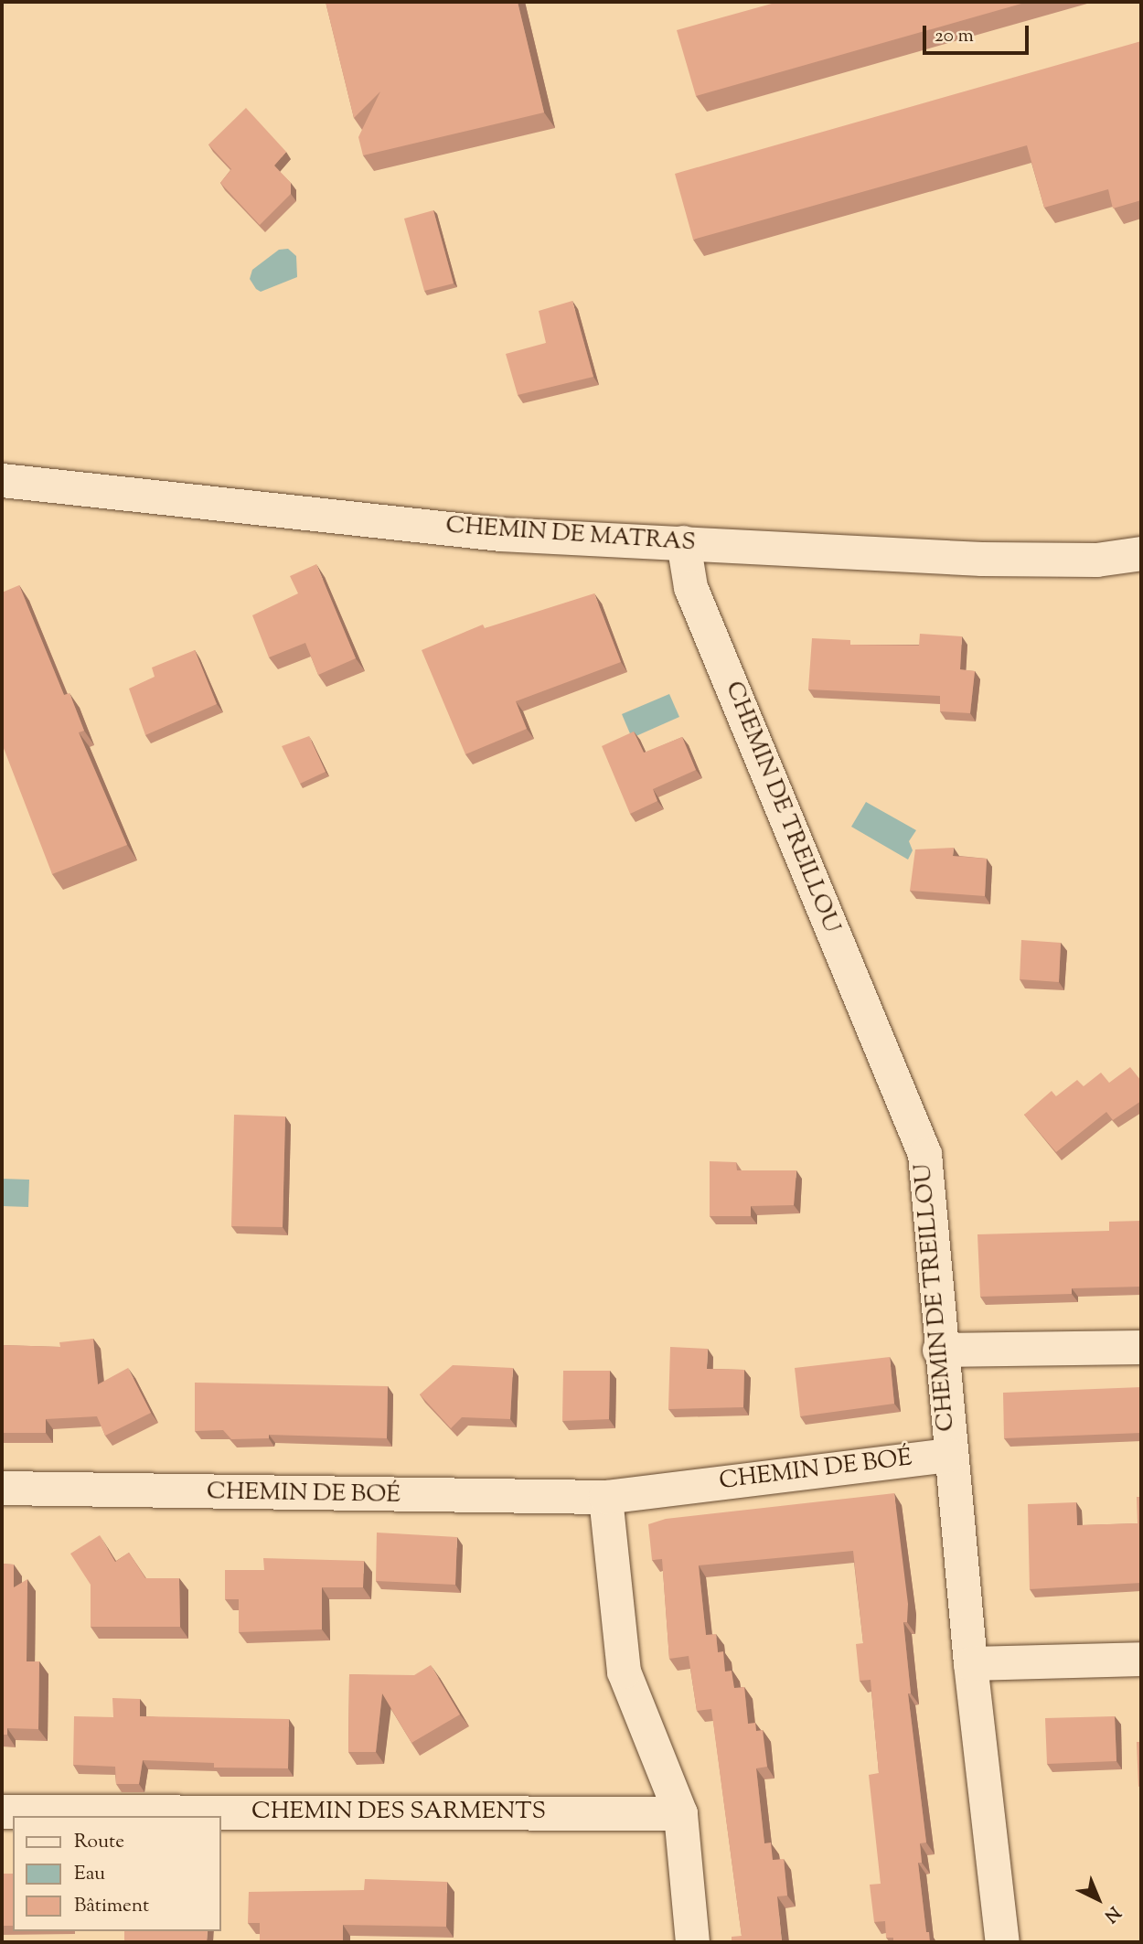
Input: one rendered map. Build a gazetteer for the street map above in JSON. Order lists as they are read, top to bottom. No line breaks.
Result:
{"streets":{"street":["CHEMIN DE MATRAS","CHEMIN DE TREILLOU","CHEMIN DE BOÉ","CHEMIN DES SARMENTS"]},"crossings":[["CHEMIN DE MATRAS","CHEMIN DE TREILLOU"],["CHEMIN DE TREILLOU","CHEMIN DE BOÉ"]],"legend":["Route","Eau","Bâtiment"],"scale_bar":"20 m","north":"bottom right"}
